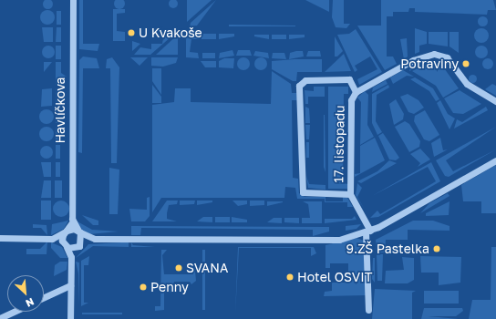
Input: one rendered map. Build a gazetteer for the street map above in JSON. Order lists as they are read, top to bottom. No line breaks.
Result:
{"streets":{"street":["Havlíčkova","17. listopadu"]},"places":["U Kvakoše","Potraviny","9.ZŠ Pastelka","SVANA","Hotel OSVIT","Penny"],"north":"bottom right"}
